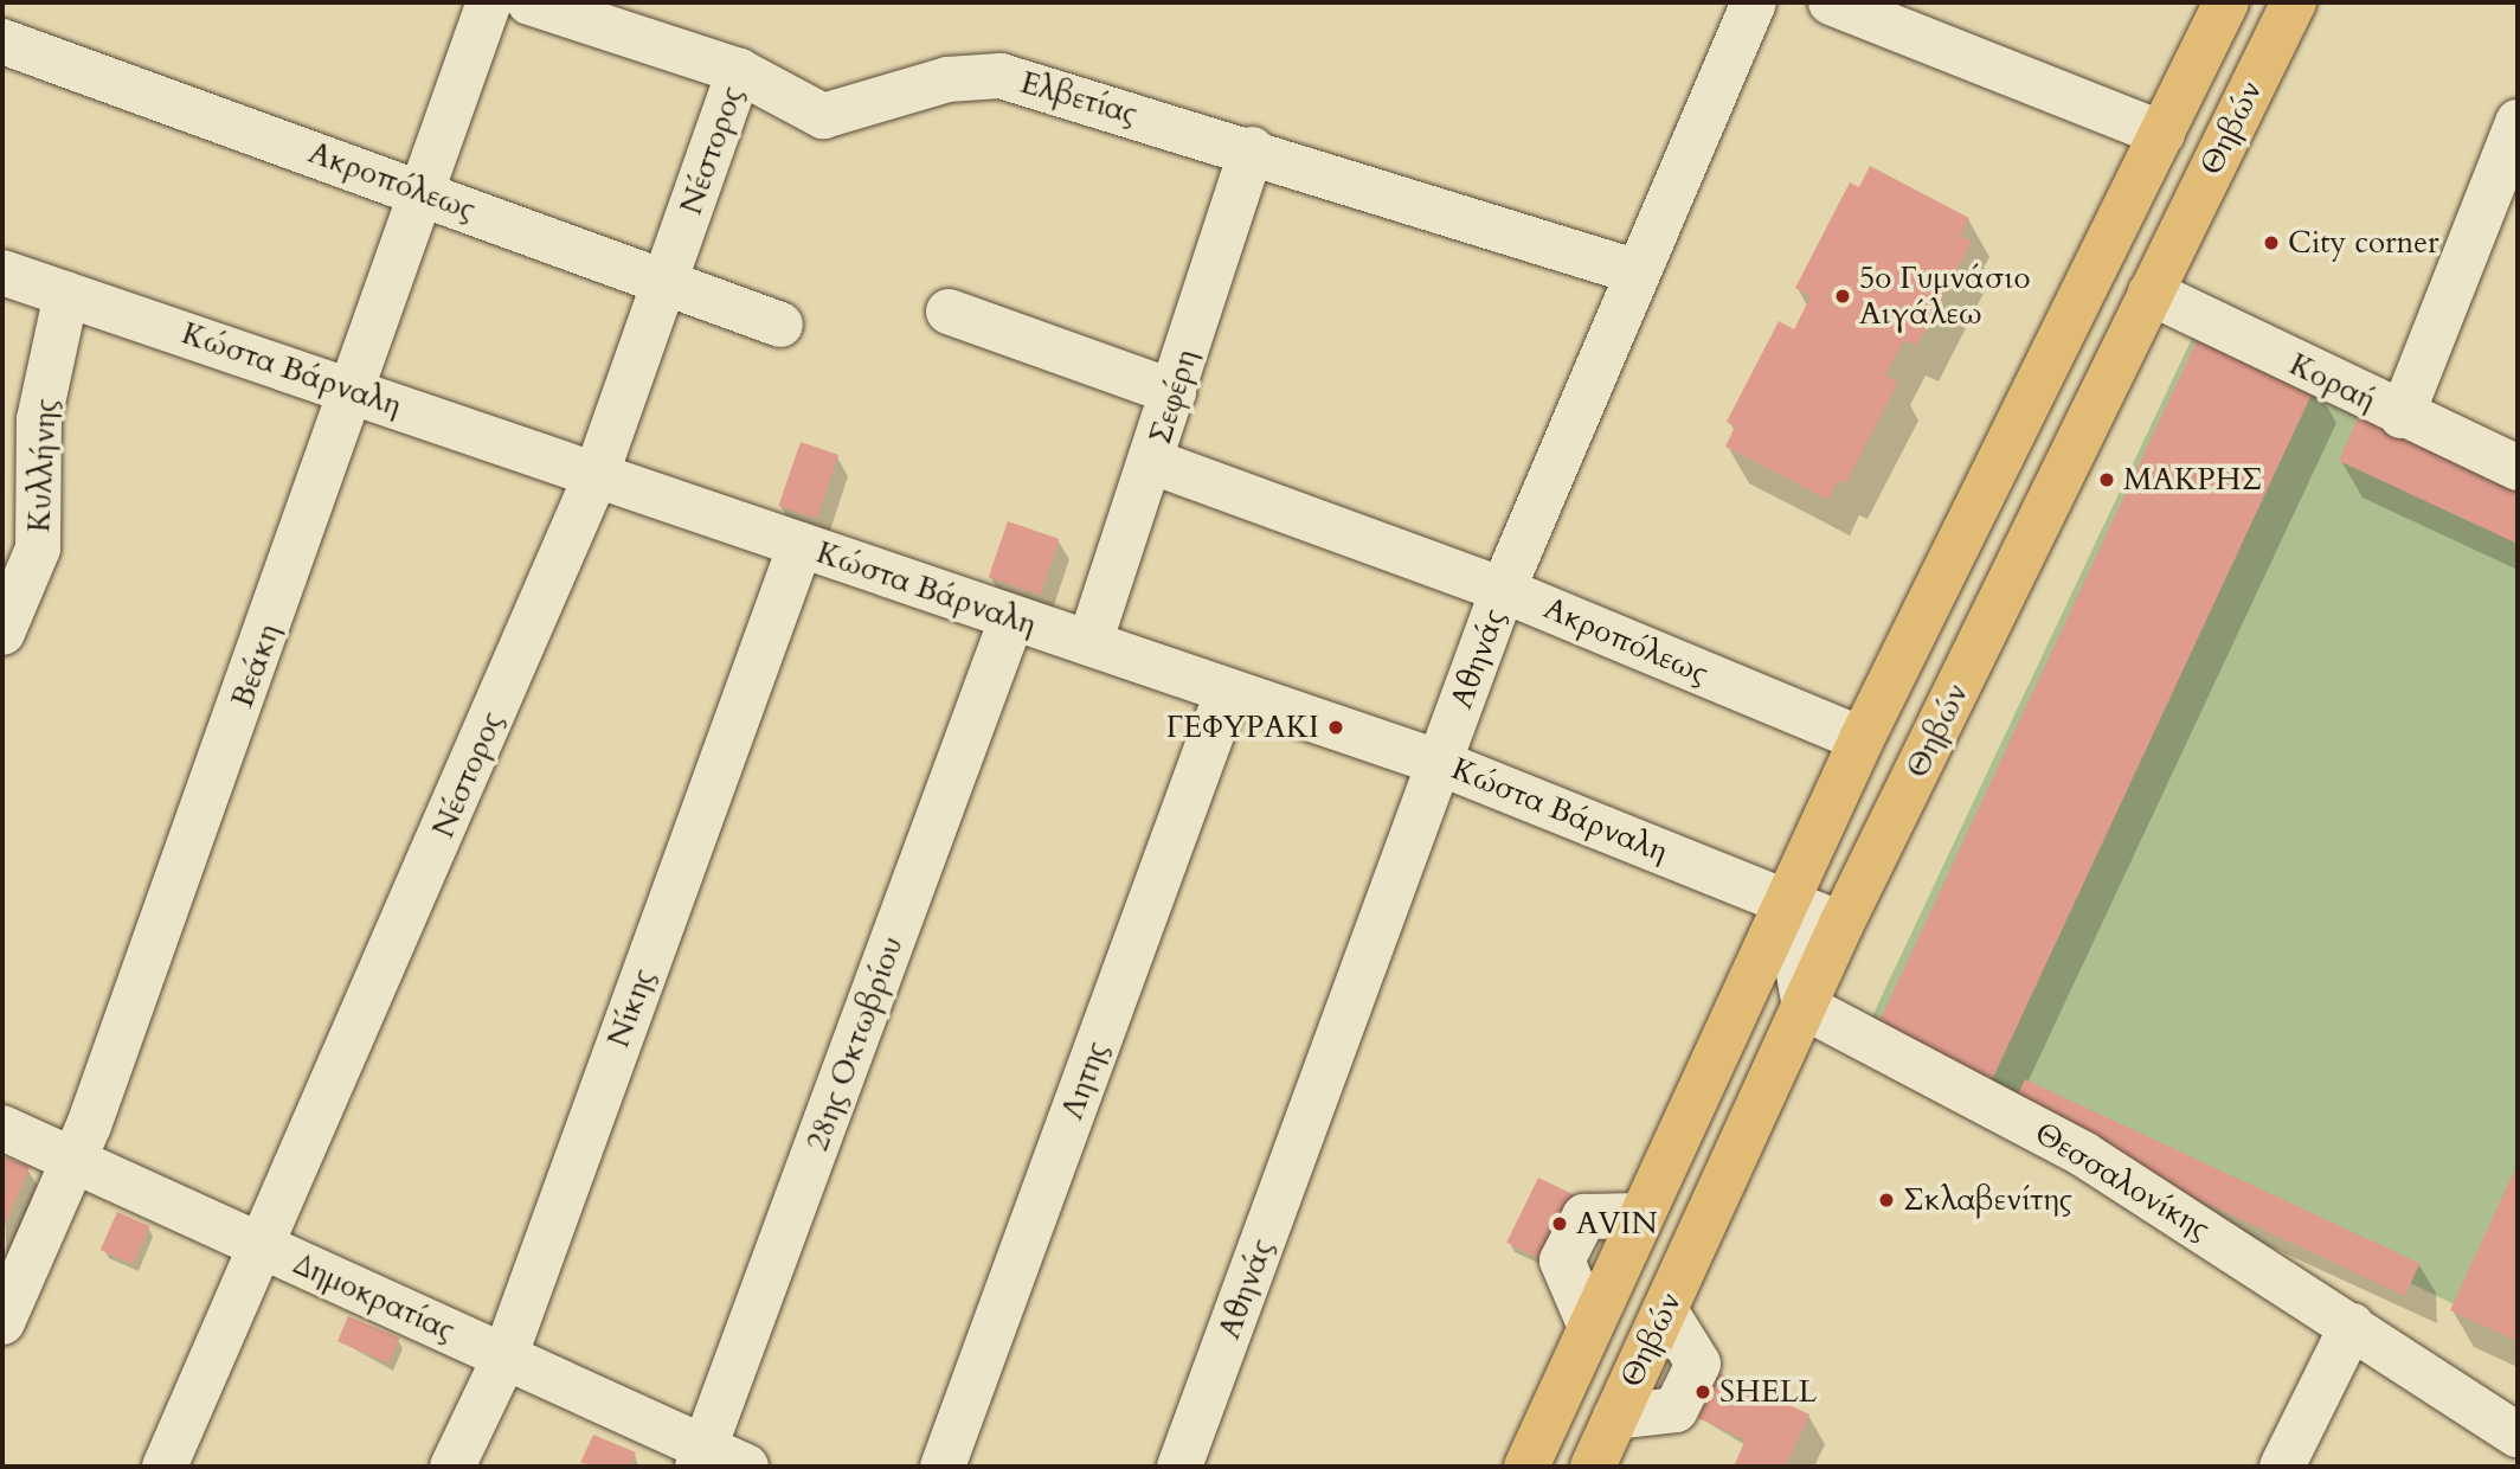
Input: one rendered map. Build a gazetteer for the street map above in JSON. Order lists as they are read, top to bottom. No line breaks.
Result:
{"streets":{"main road":["Θηβών"],"street":["Ελβετίας","Νέστορος","Ακροπόλεως","Κώστα Βάρναλη","Κοραή","Σεφέρη","Κυλλήνης","Αθηνάς","Βεάκη","Νίκης","28ης Οκτωβρίου","Λητης","Θεσσαλονίκης","Δημοκρατίας"]},"crossings":[["Ελβετίας","Νέστορος"],["Ελβετίας","Σεφέρη"],["Ελβετίας","Αθηνάς"],["Θηβών","Ακροπόλεως"],["Θηβών","Κώστα Βάρναλη"],["Θηβών","Κοραή"],["Θηβών","Θεσσαλονίκης"],["Νέστορος","Ακροπόλεως"],["Νέστορος","Κώστα Βάρναλη"],["Νέστορος","Δημοκρατίας"],["Ακροπόλεως","Σεφέρη"],["Ακροπόλεως","Αθηνάς"],["Ακροπόλεως","Βεάκη"],["Κώστα Βάρναλη","Σεφέρη"],["Κώστα Βάρναλη","Κυλλήνης"],["Κώστα Βάρναλη","Αθηνάς"],["Κώστα Βάρναλη","Βεάκη"],["Κώστα Βάρναλη","Νίκης"],["Κώστα Βάρναλη","28ης Οκτωβρίου"],["Κώστα Βάρναλη","Λητης"],["Βεάκη","Δημοκρατίας"],["Νίκης","Δημοκρατίας"],["28ης Οκτωβρίου","Δημοκρατίας"]],"places":["City corner","5ο Γυμνάσιο Αιγάλεω","ΜΑΚΡΗΣ","ΓΕΦΥΡΑΚΙ","Σκλαβενίτης","AVIN","SHELL"]}
